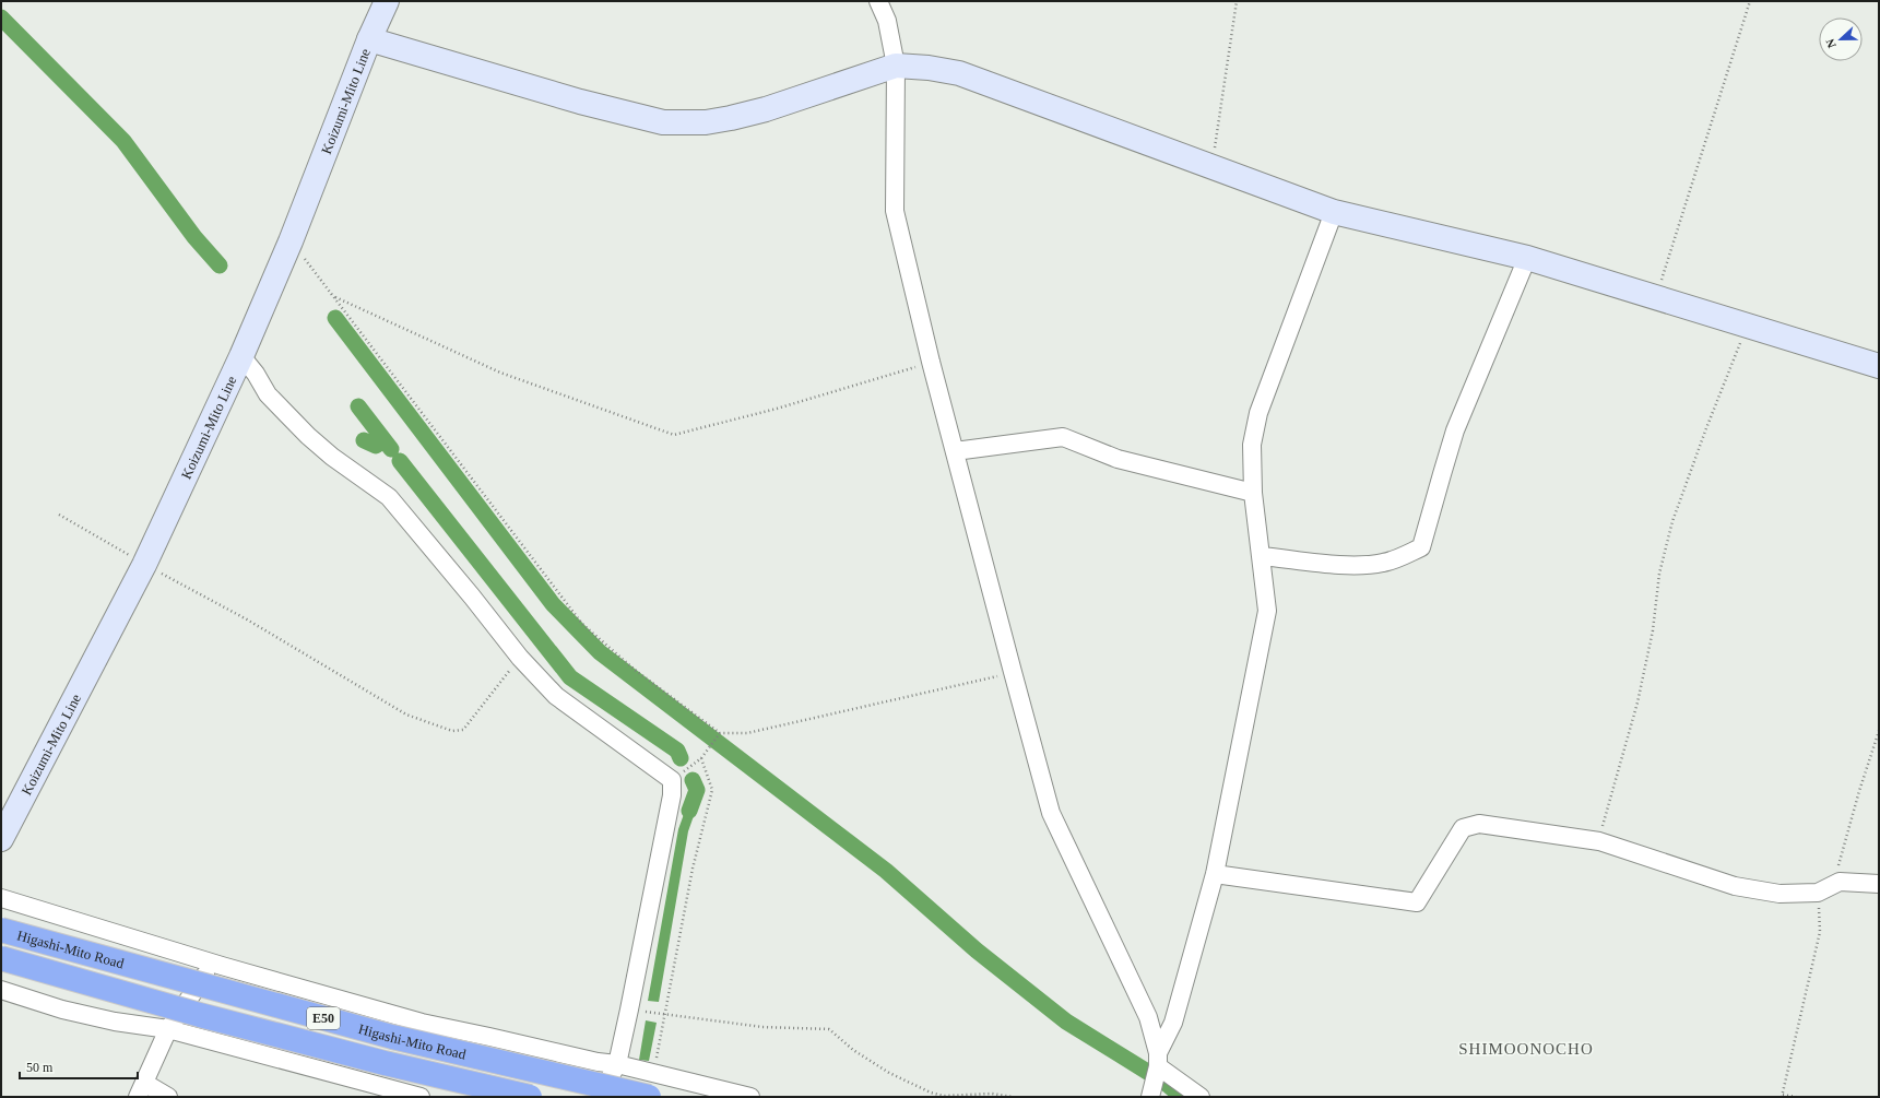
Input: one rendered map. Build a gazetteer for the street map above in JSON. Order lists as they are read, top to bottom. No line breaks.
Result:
{"streets":{"highway":["Higashi-Mito Road","E50"],"street":["Koizumi-Mito Line"]},"districts":["SHIMOONOCHO"],"scale_bar":"50 m","north":"left"}
